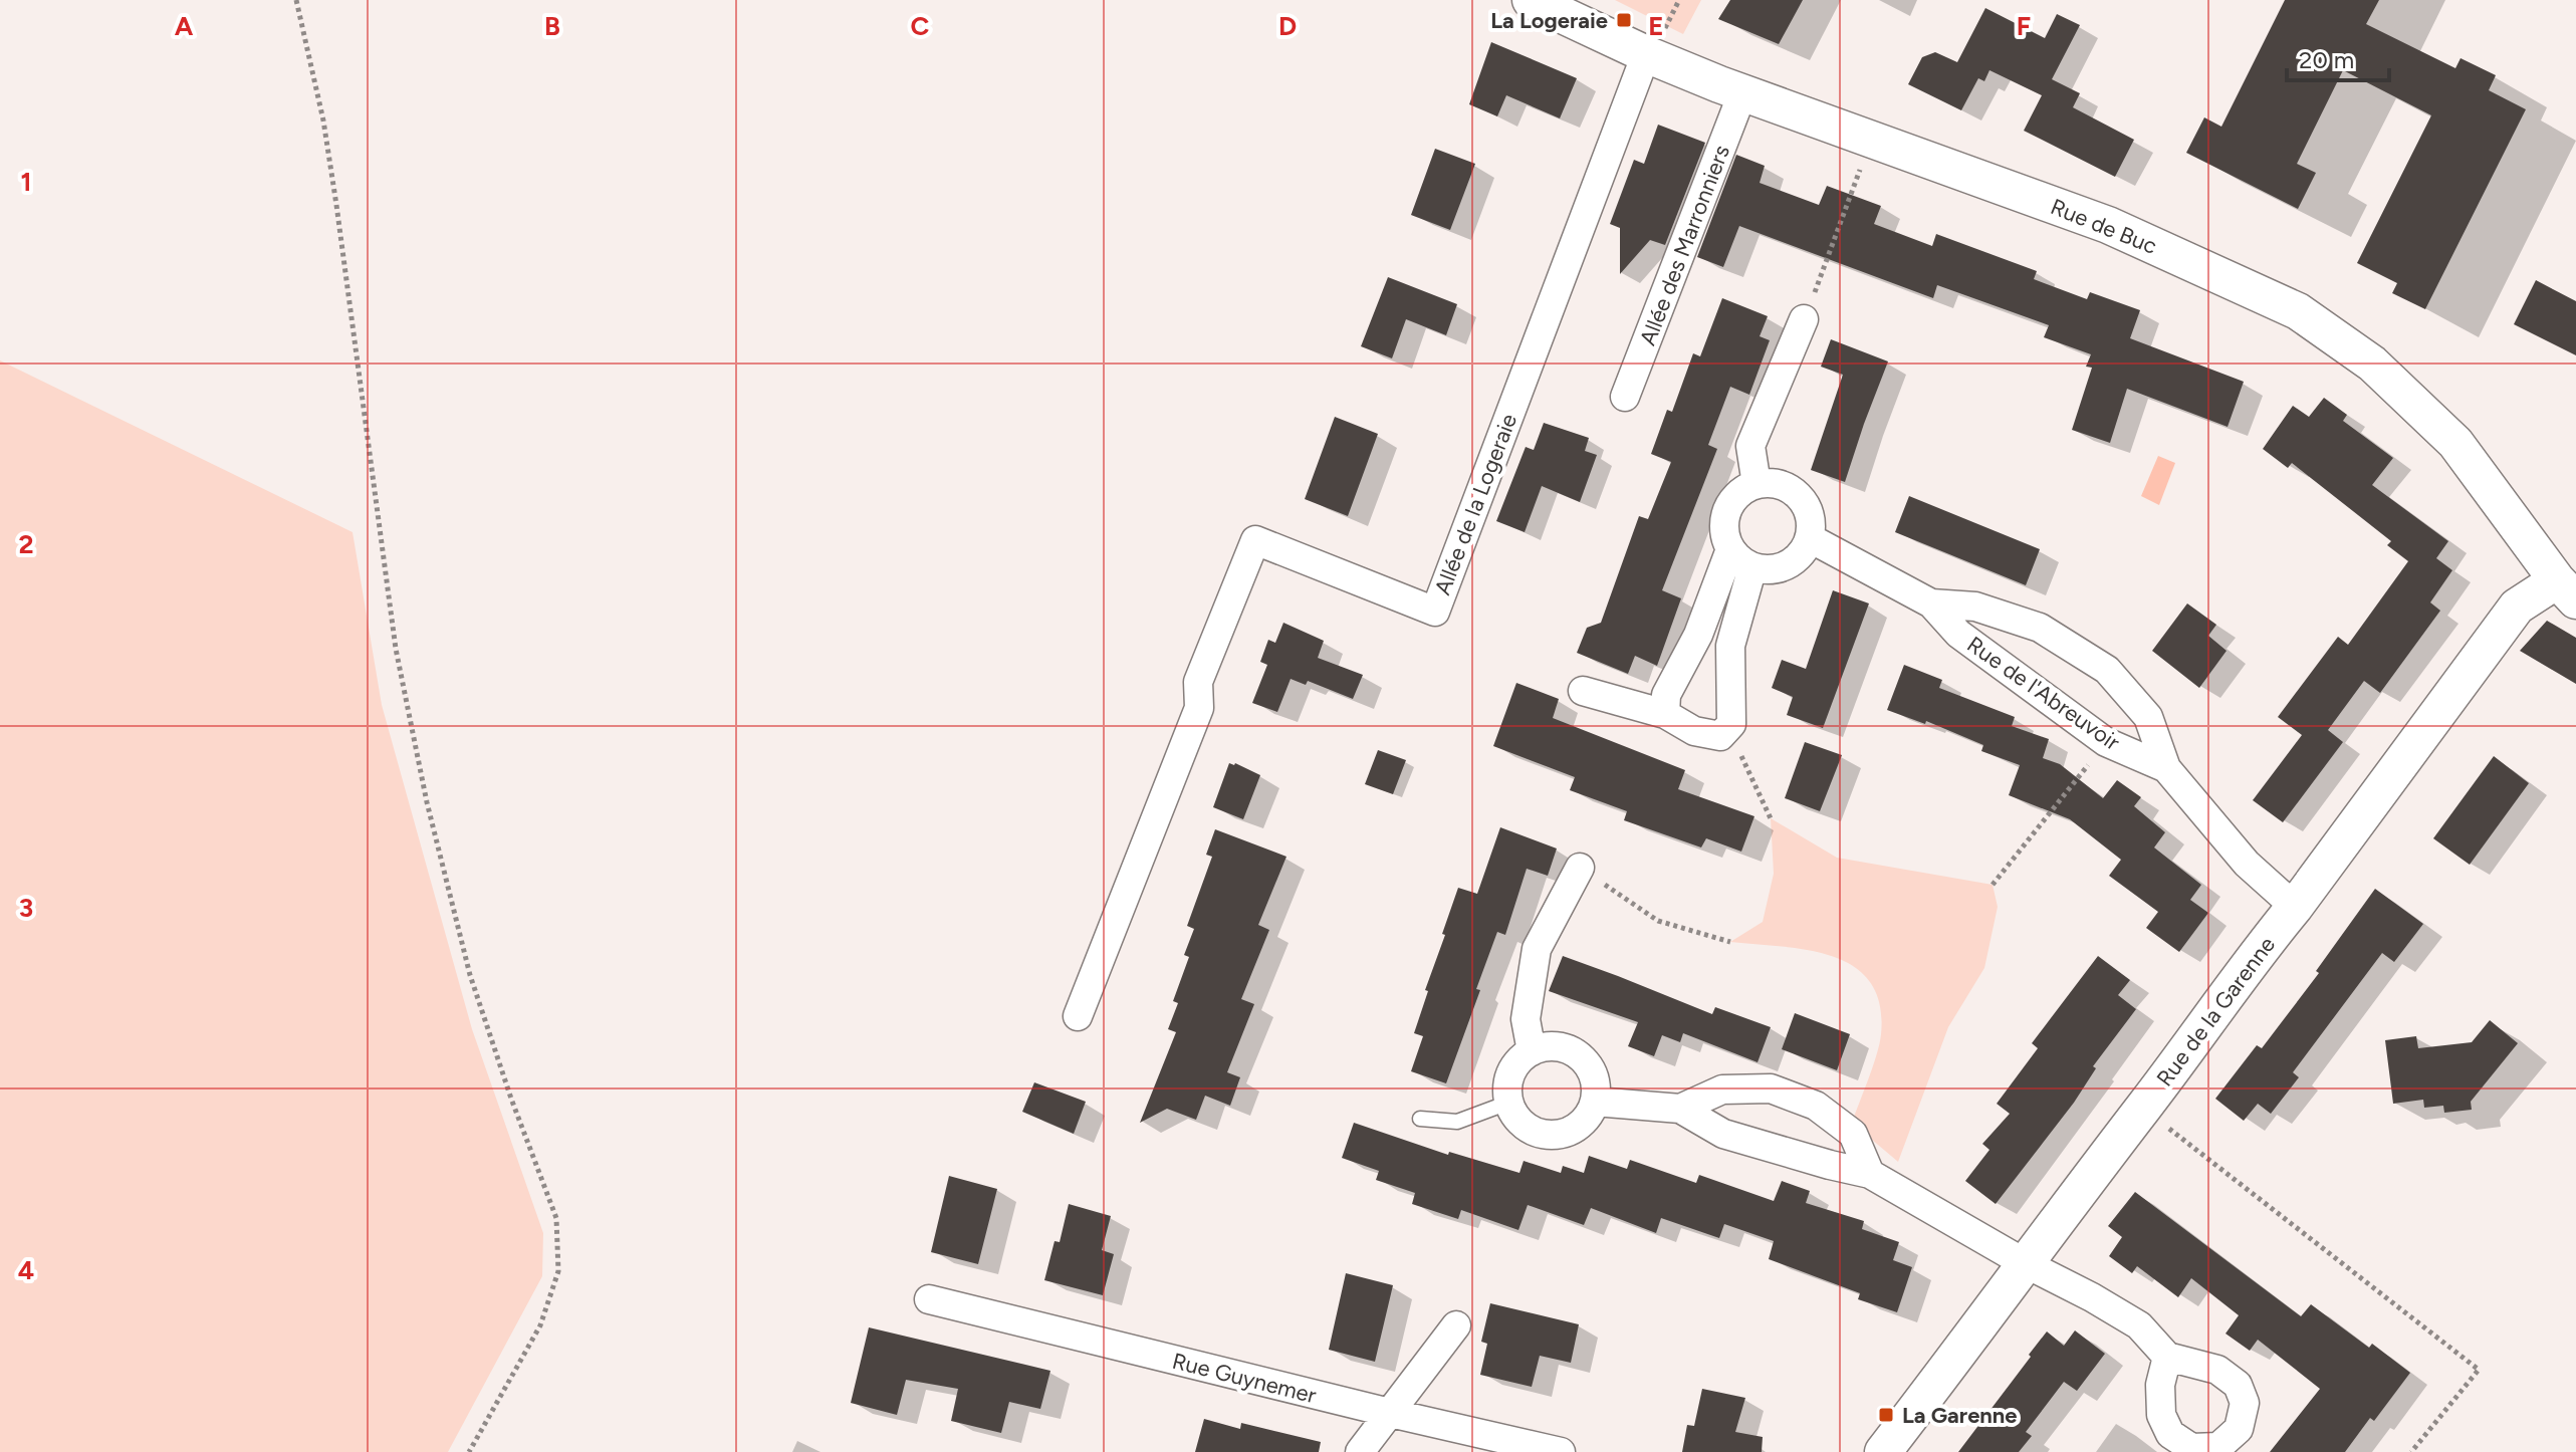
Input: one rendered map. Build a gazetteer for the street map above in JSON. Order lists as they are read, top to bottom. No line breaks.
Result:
{"streets":{"street":["Rue de Buc","Allée des Marronniers","Allée de la Logeraie","Rue de l'Abreuvoir","Rue de la Garenne","Rue Guynemer"]},"crossings":[["Rue de Buc","Allée des Marronniers"],["Rue de Buc","Allée de la Logeraie"],["Rue de Buc","Rue de la Garenne"],["Rue de l'Abreuvoir","Rue de la Garenne"]],"places":{"transit":["La Logeraie","La Garenne"]},"scale_bar":"20 m","grid":{"columns":["A","B","C","D","E","F"],"rows":["1","2","3","4"]}}
